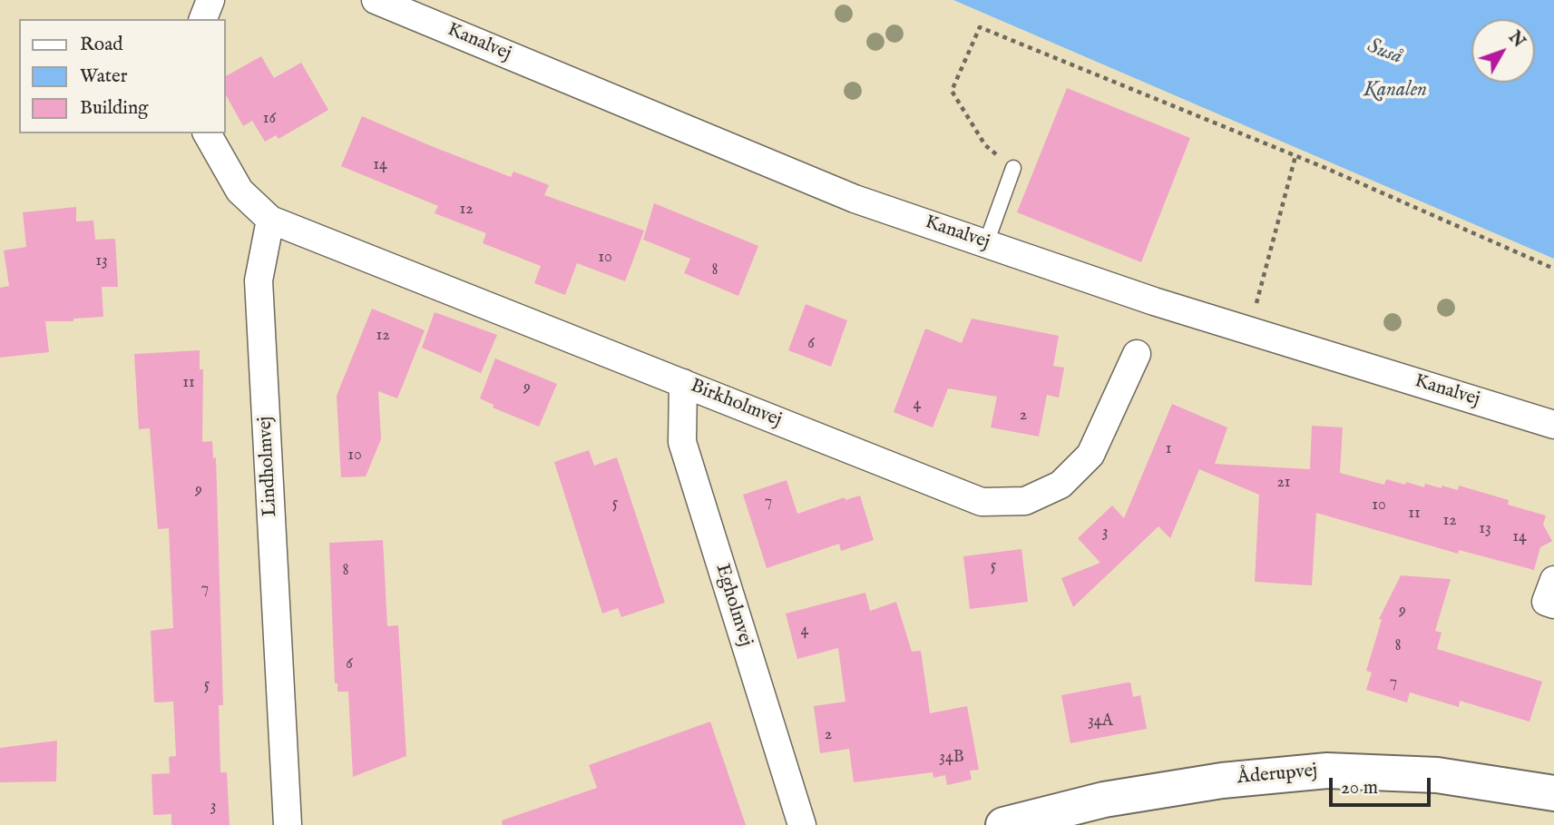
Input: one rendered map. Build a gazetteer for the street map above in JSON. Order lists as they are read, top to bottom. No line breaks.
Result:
{"streets":{"street":["Kanalvej","Birkholmvej","Lindholmvej","Egholmvej","Åderupvej"]},"crossings":[["Birkholmvej","Lindholmvej"],["Birkholmvej","Egholmvej"]],"water":["Suså","Kanalen"],"house_numbers":["16","14","12","10","13","8","12","6","11","9","4","2","1","10","21","9","7","5","10","11","12","13","3","14","5","8","7","9","4","8","6","7","5","34A","2","34B","3"],"legend":["Road","Water","Building"],"scale_bar":"20 m","north":"top right"}
